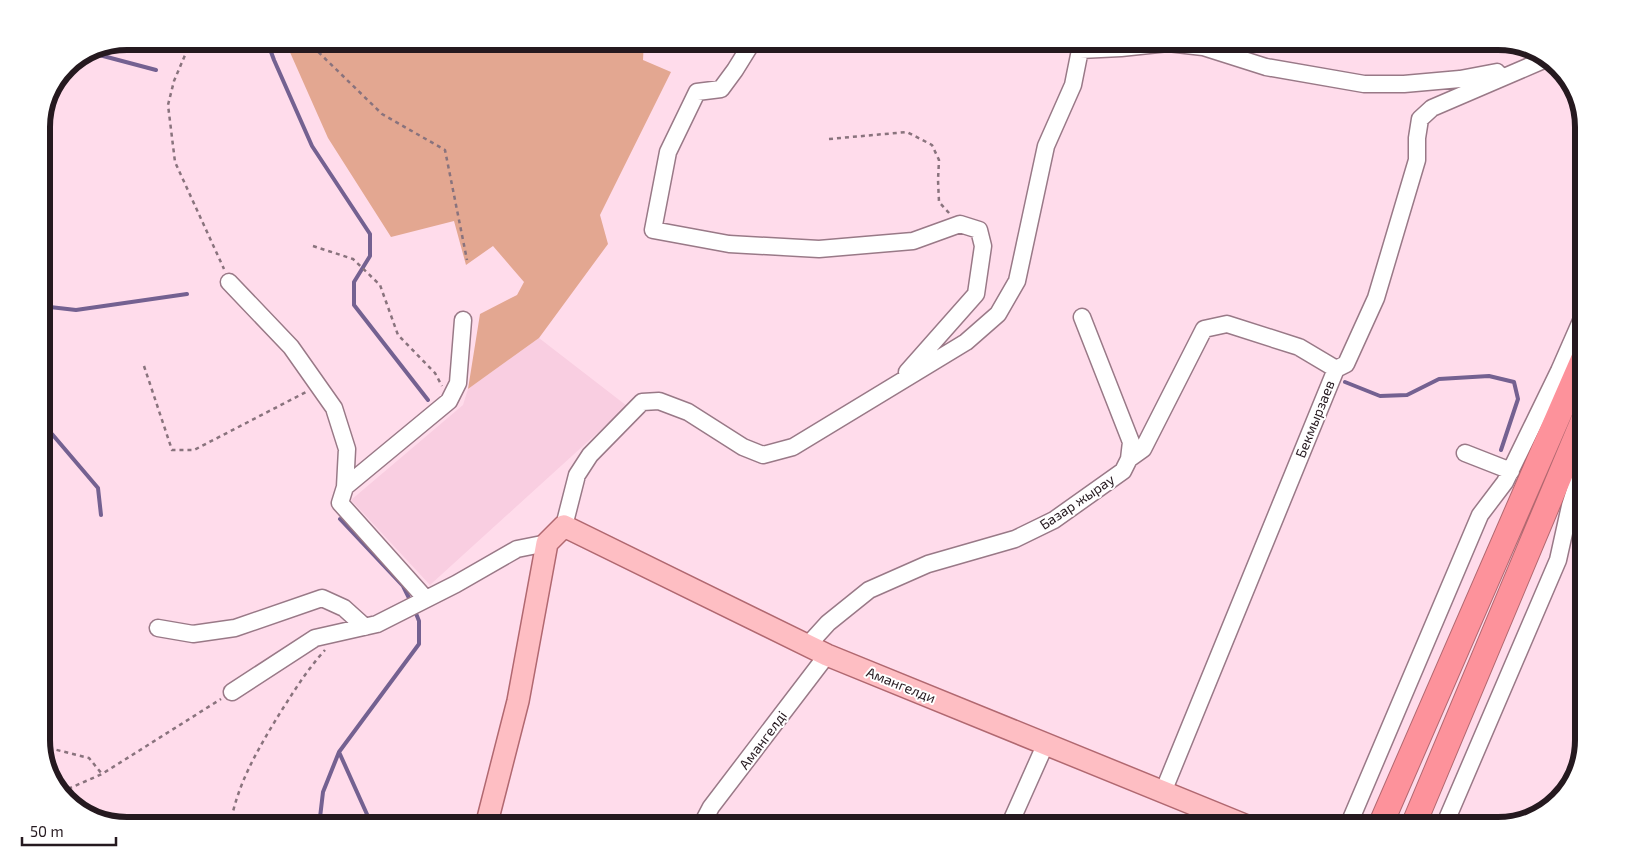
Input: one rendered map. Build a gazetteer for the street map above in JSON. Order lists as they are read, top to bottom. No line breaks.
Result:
{"streets":{"main road":["Амангелди"],"street":["Бекмырзаев","Базар жырау","Амангелді"]},"crossings":[["Бекмырзаев","Базар жырау"],["Бекмырзаев","Амангелди"],["Базар жырау","Амангелди"],["Амангелди","Амангелді"]],"scale_bar":"50 m"}
